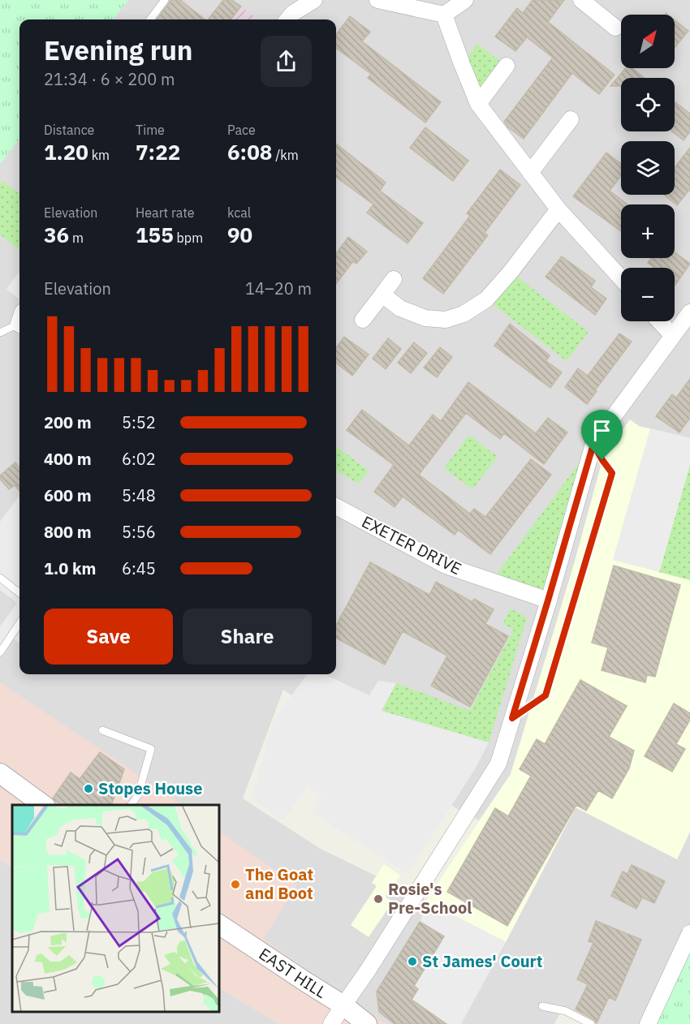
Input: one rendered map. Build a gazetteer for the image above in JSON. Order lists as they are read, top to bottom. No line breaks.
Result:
{"streets":{"street":["EXETER DRIVE","EAST HILL"]},"places":["Stopes House","The Goat and Boot","Rosie's Pre-School","St James' Court"],"north":"top right","page":{"map_buttons":["+","−"],"heading":["Evening run","21:34 · 6 × 200 m"],"stats":[["Distance","1.20 km"],["Time","7:22"],["Pace","6:08 /km"],["Elevation","36 m"],["Heart rate","155 bpm"],["kcal","90"]],"chart":["Elevation","14–20 m"],"list":[{"name":"200 m","note":"5:52"},{"name":"400 m","note":"6:02"},{"name":"600 m","note":"5:48"},{"name":"800 m","note":"5:56"},{"name":"1.0 km","note":"6:45"}],"buttons":["Save","Share"]}}
